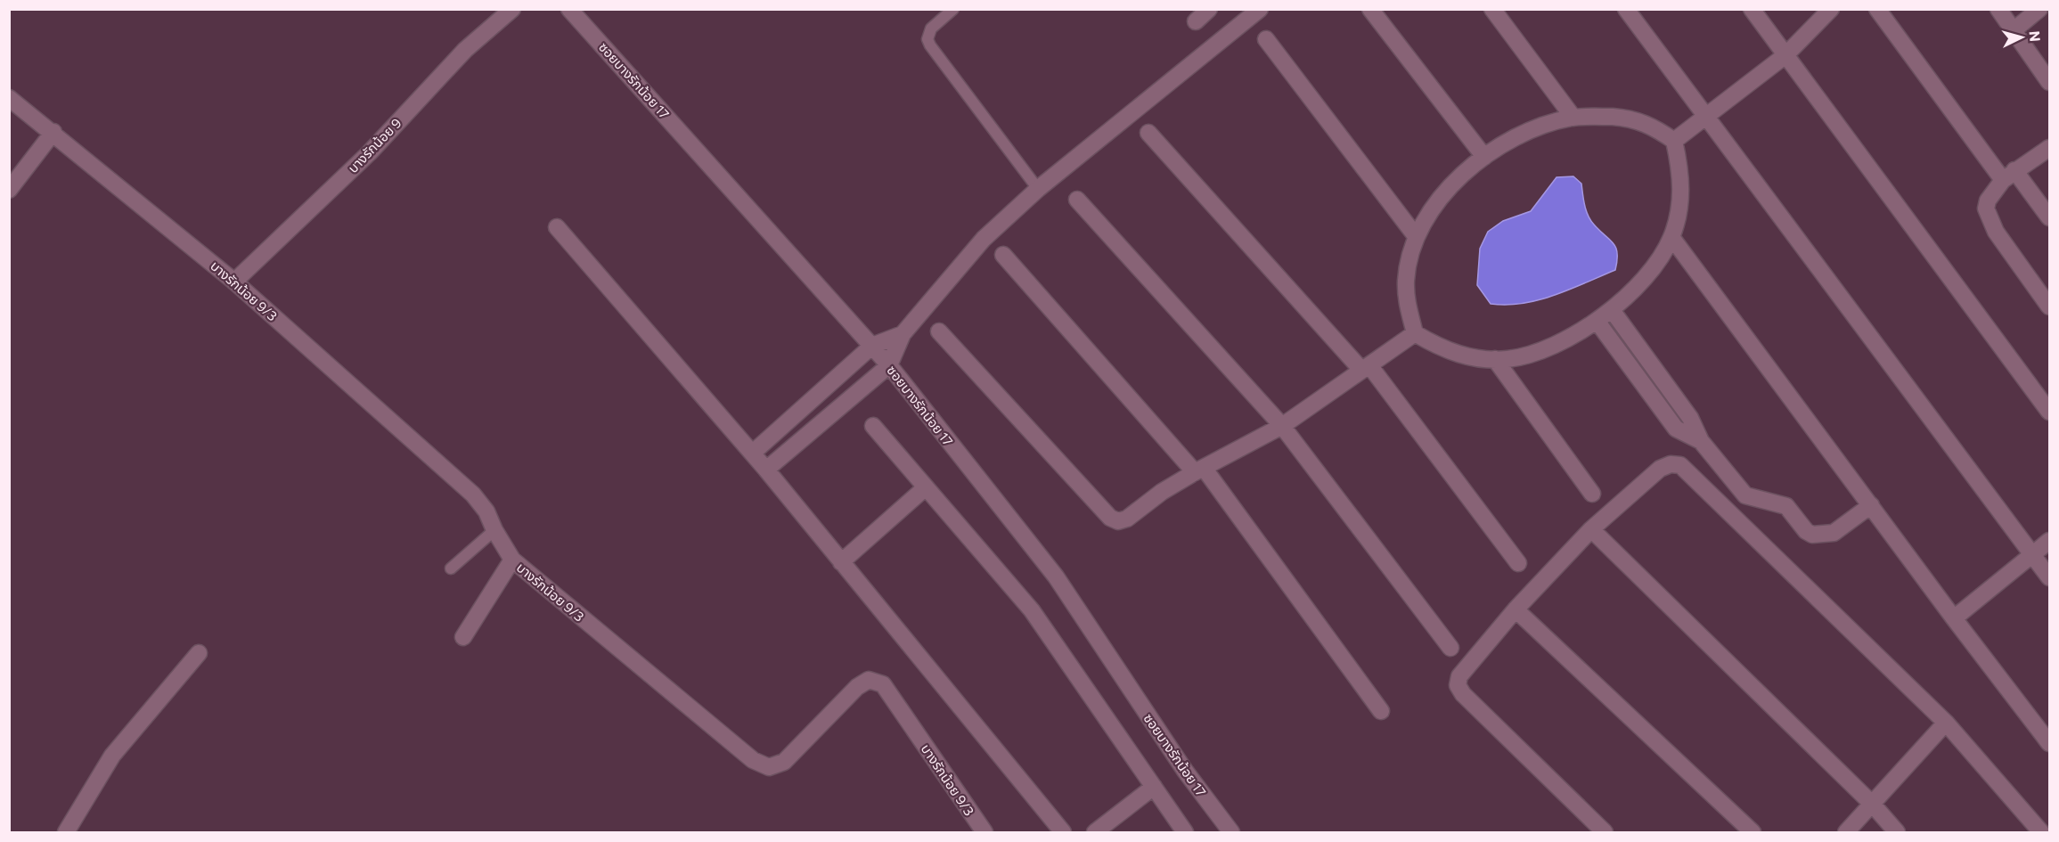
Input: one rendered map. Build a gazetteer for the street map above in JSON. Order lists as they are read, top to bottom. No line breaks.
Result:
{"streets":{"street":["ซอยบางรักน้อย 17","บางรักน้อย 9","บางรักน้อย 9/3"]},"crossings":[["บางรักน้อย 9","บางรักน้อย 9/3"]],"north":"right"}
